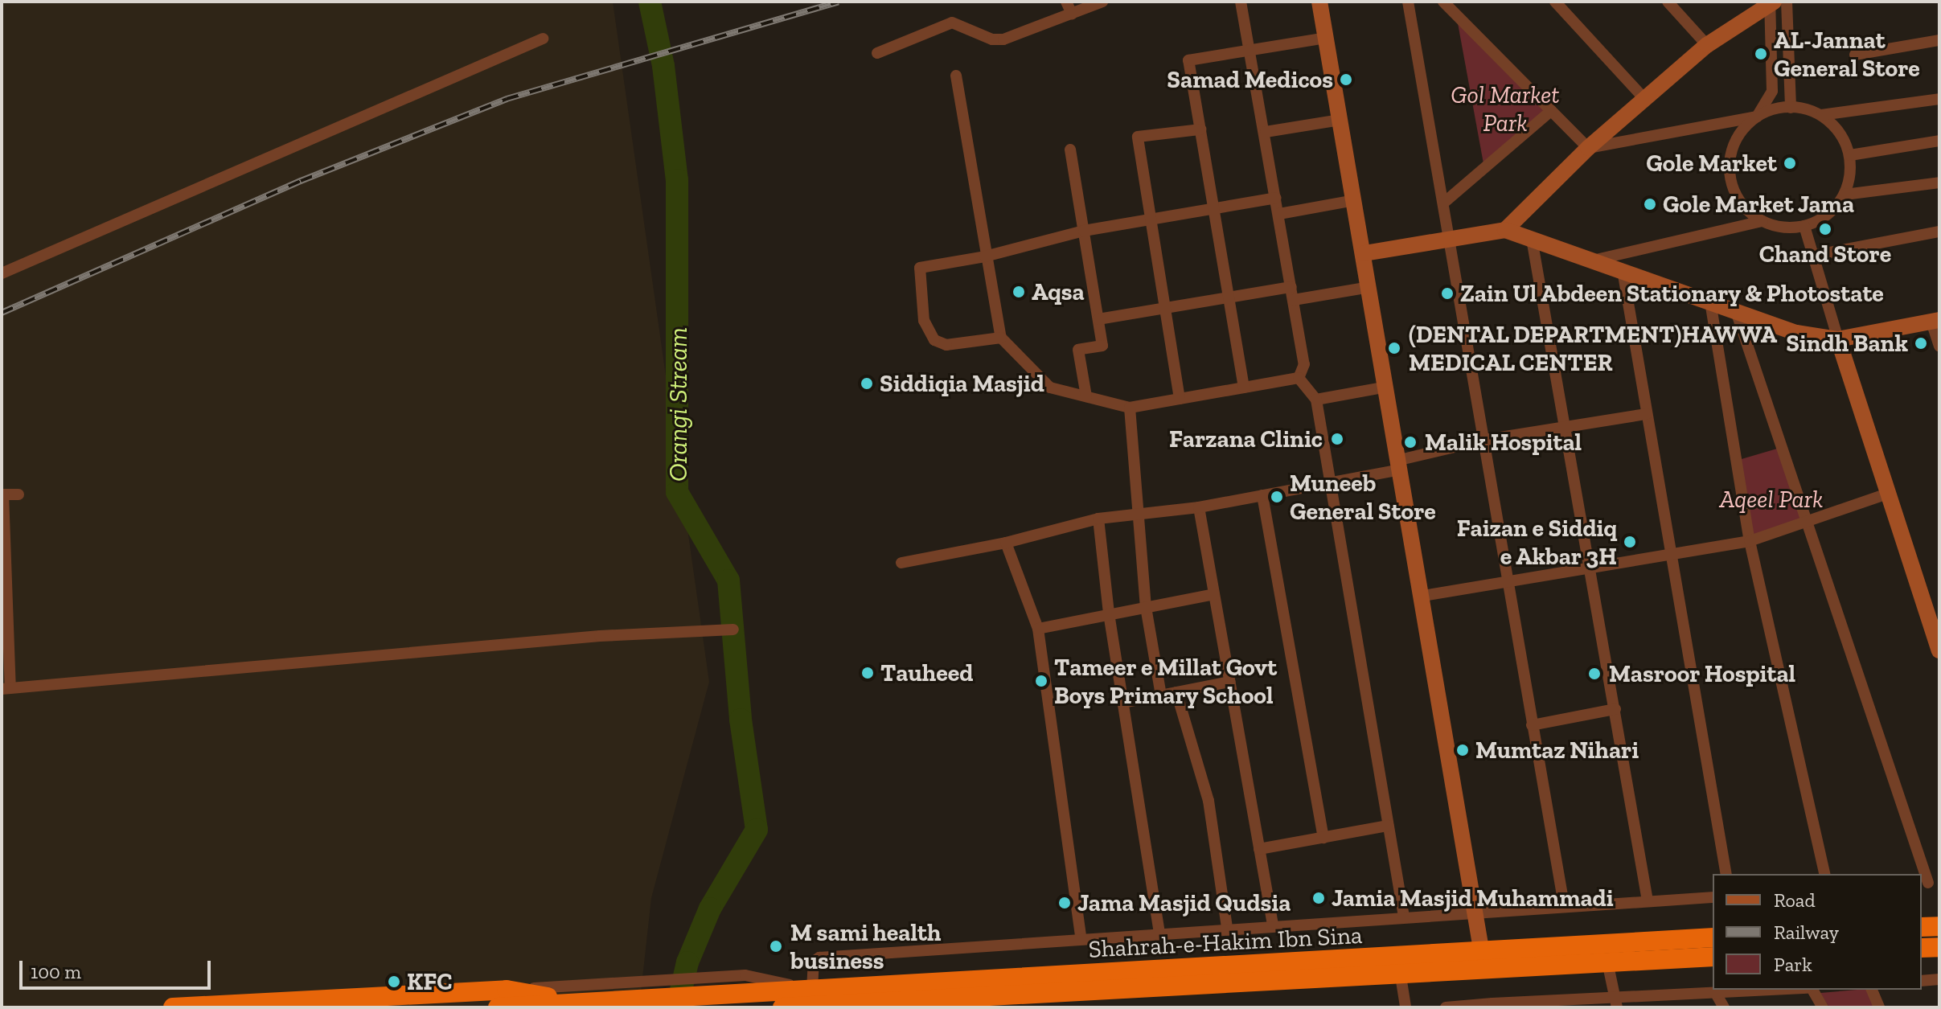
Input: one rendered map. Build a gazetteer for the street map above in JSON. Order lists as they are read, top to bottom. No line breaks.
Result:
{"streets":{"highway":["Shahrah-e-Hakim Ibn Sina"]},"water":["Orangi Stream"],"parks":["Gol Market Park","Aqeel Park"],"places":["AL-Jannat General Store","Samad Medicos","Gole Market","Gole Market Jama","Chand Store","Aqsa","Zain Ul Abdeen Stationary & Photostate","Sindh Bank","(DENTAL DEPARTMENT)HAWWA MEDICAL CENTER","Siddiqia Masjid","Farzana Clinic","Malik Hospital","Muneeb General Store","Faizan e Siddiq e Akbar 3H","Tauheed","Masroor Hospital","Tameer e Millat Govt Boys Primary School","Mumtaz Nihari","Jamia Masjid Muhammadi","Jama Masjid Qudsia","M sami health business","KFC"],"legend":["Road","Railway","Park"],"scale_bar":"100 m"}
